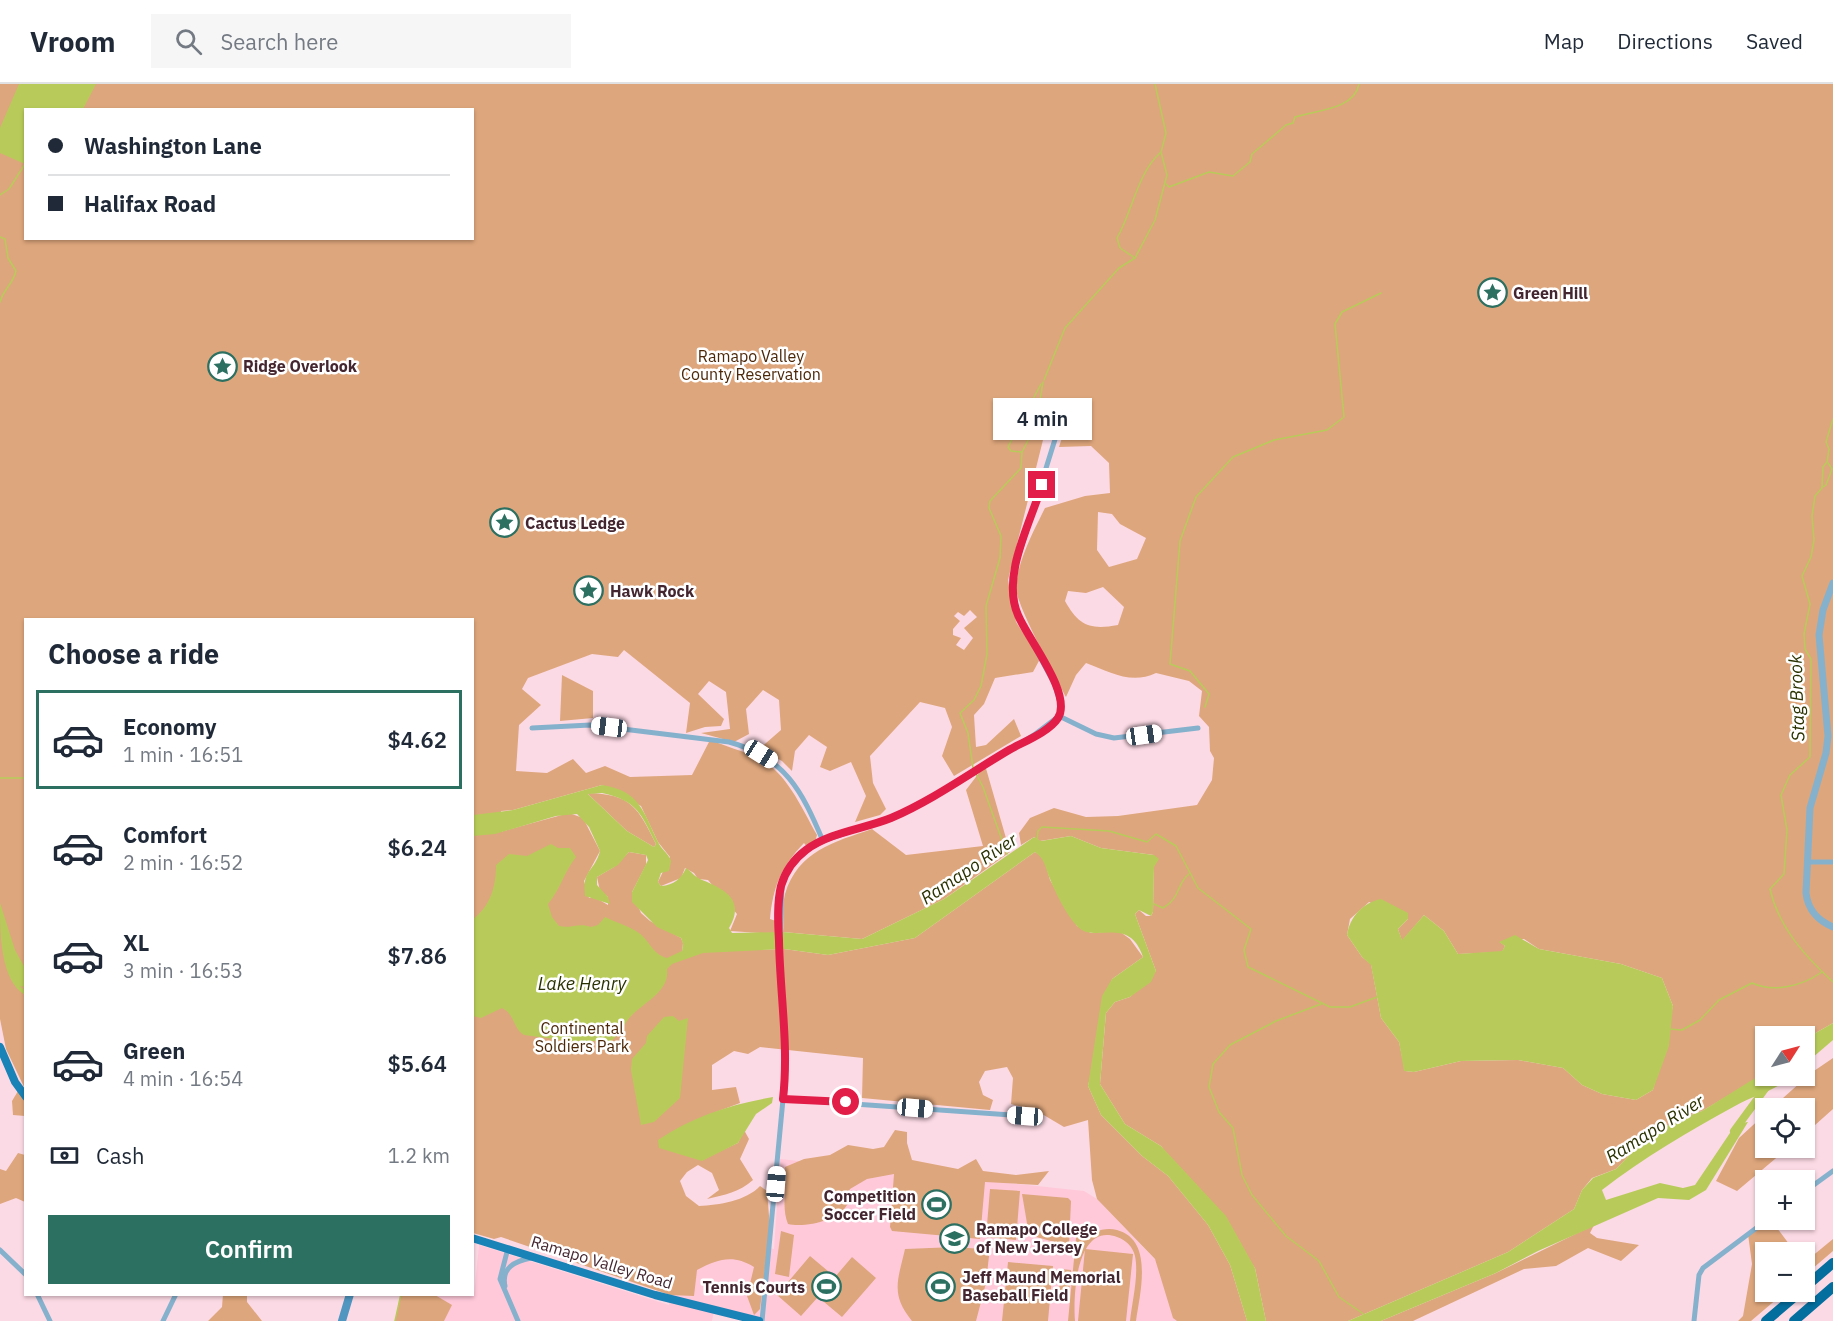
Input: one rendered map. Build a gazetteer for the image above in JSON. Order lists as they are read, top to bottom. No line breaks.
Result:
{"streets":{"main road":["Ramapo Valley Road"]},"water":["Stag Brook","Ramapo River","Lake Henry"],"parks":["Ramapo Valley County Reservation","Continental Soldiers Park"],"places":{"place":["Green Hill","Ridge Overlook","Cactus Ledge","Hawk Rock"],"sports":["Competition Soccer Field","Jeff Maund Memorial Baseball Field","Tennis Courts"],"school or university":["Ramapo College of New Jersey"]},"north":"top right","page":{"header":"Vroom","search":"Search here","nav":["Map","Directions","Saved"],"banner":["Washington Lane","Halifax Road"],"bubble":"4 min","heading":"Choose a ride","list":[{"name":"Economy","note":"1 min · 16:51","value":"$4.62"},{"name":"Comfort","note":"2 min · 16:52","value":"$6.24"},{"name":"XL","note":"3 min · 16:53","value":"$7.86"},{"name":"Green","note":"4 min · 16:54","value":"$5.64"}],"map_buttons":["+","−"],"pay":["Cash","1.2 km"],"buttons":"Confirm"}}
